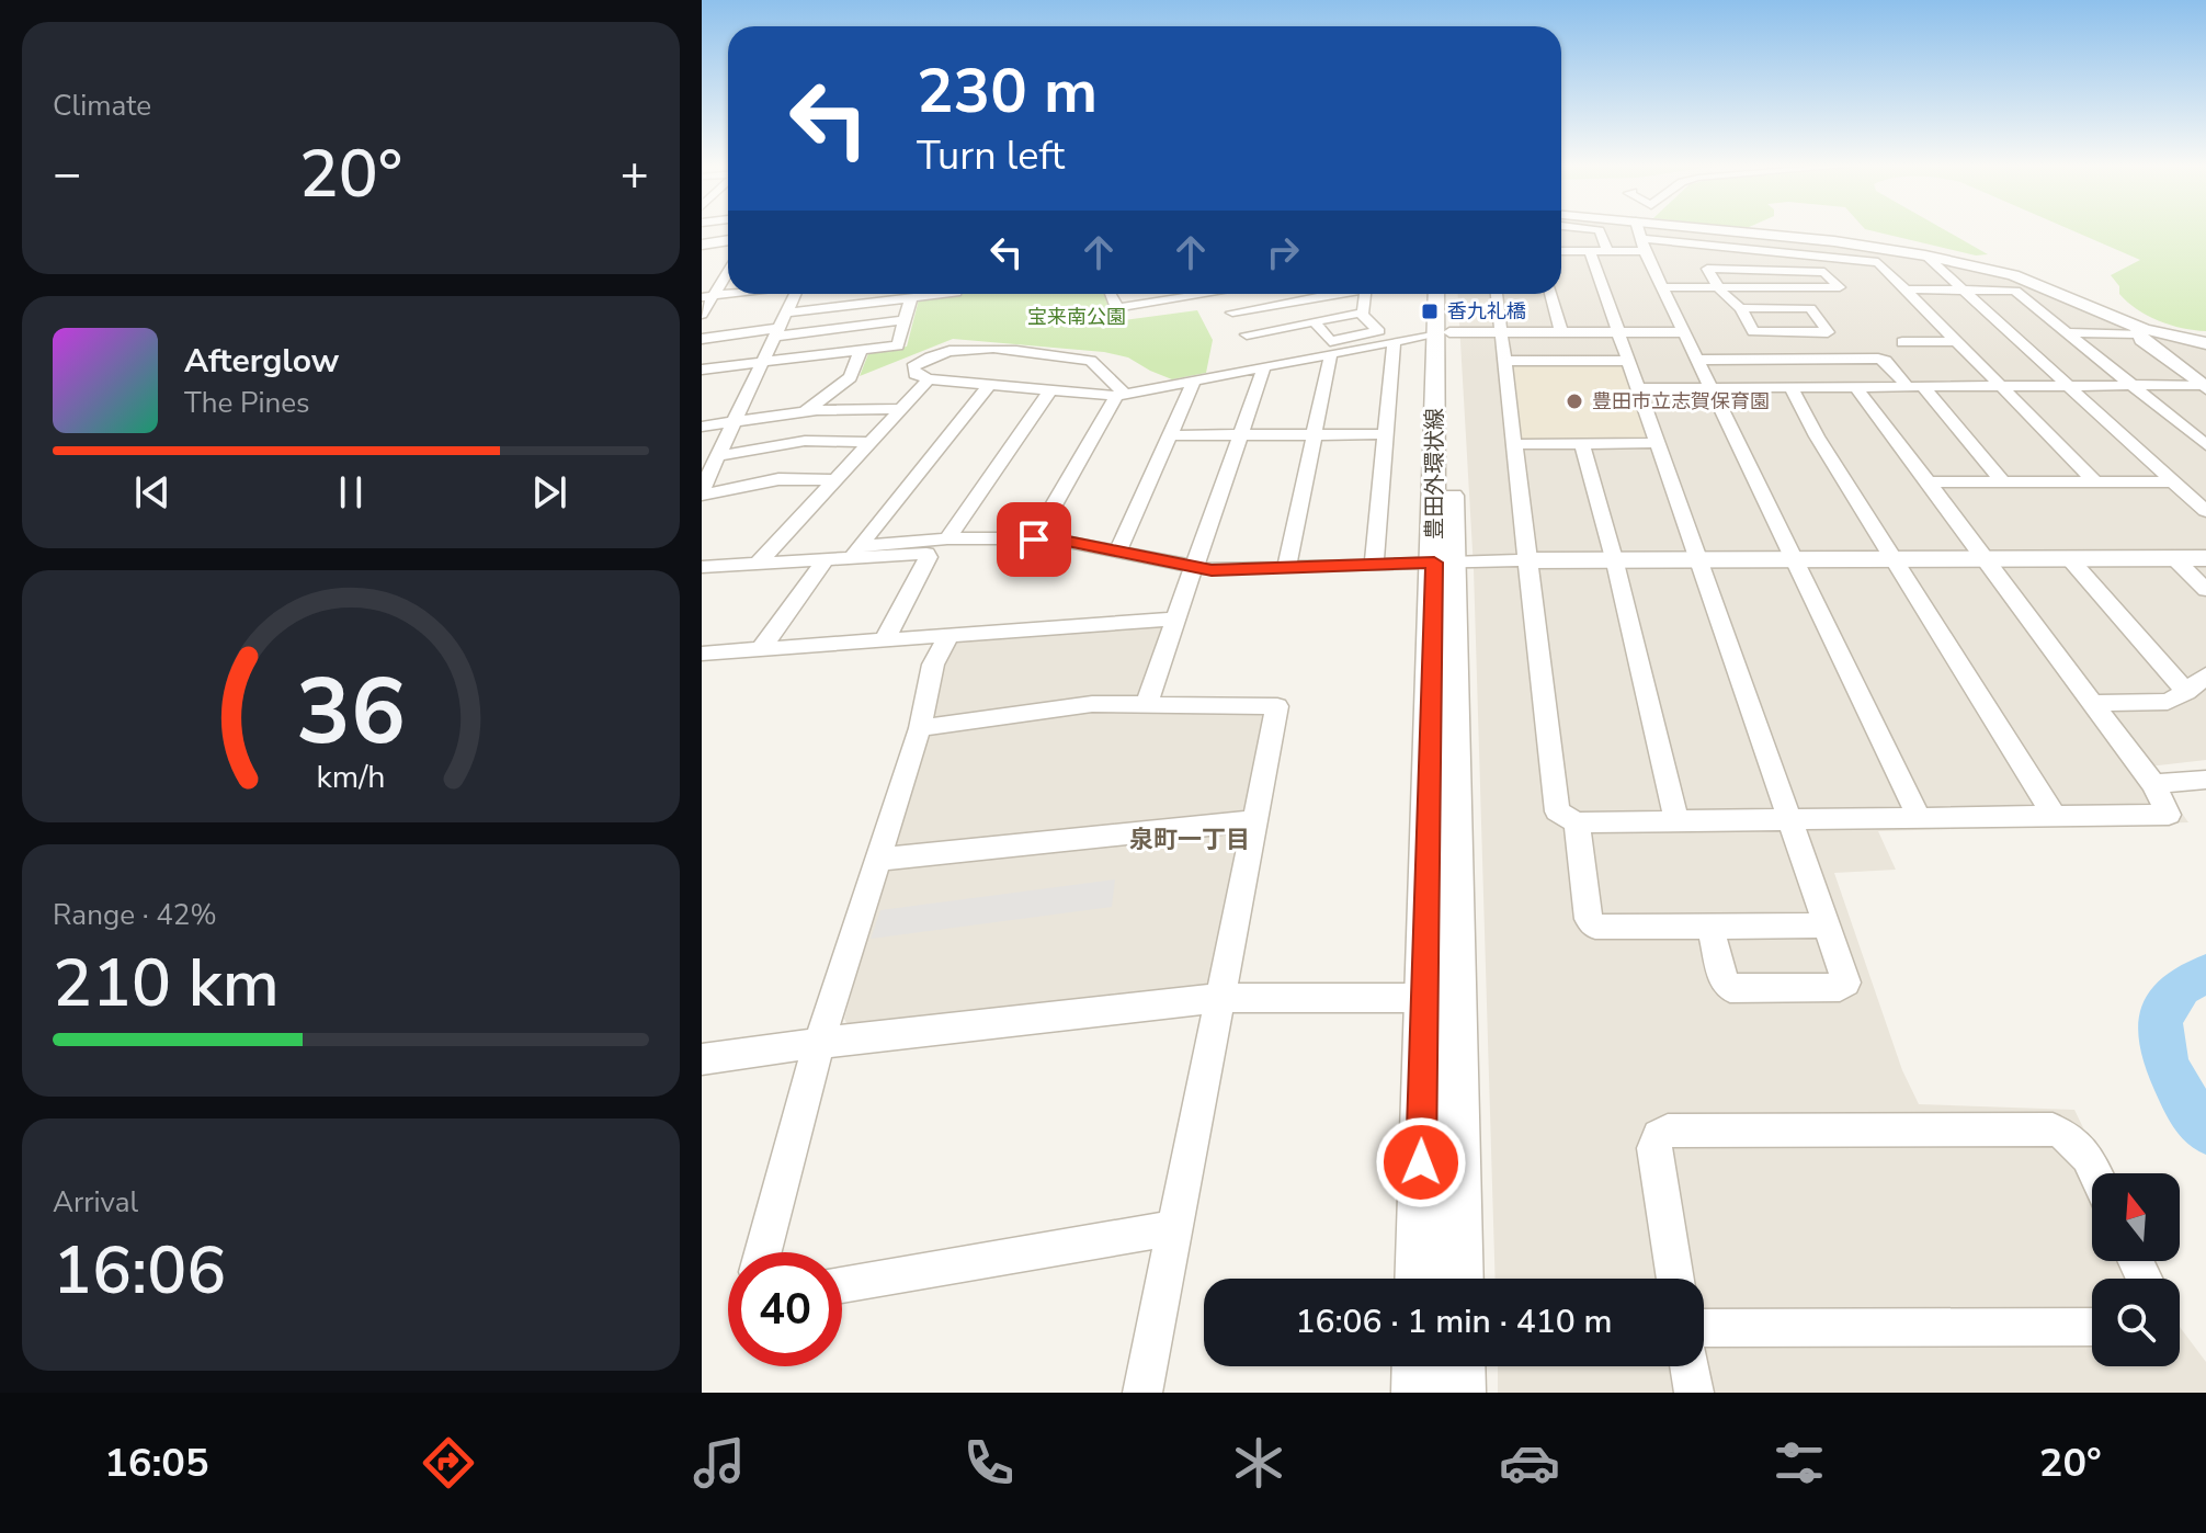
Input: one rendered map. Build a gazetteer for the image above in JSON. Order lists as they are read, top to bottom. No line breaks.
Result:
{"streets":{"street":["豊田外環状線"]},"districts":["泉町一丁目"],"parks":["宝来南公園"],"places":{"transit":["香九礼橋"],"other":["豊田市立志賀保育園"]},"north":"top","page":{"tile":["Climate",["Range · 42%","210 km"],["Arrival","16:06"]],"turn":["230 m","Turn left"],"heat":["−","20°","+"],"song":["Afterglow","The Pines"],"limit":"40","trip":"16:06 · 1 min · 410 m","tabs":["16:05","20°"],"gauge":["36","km/h"]}}
